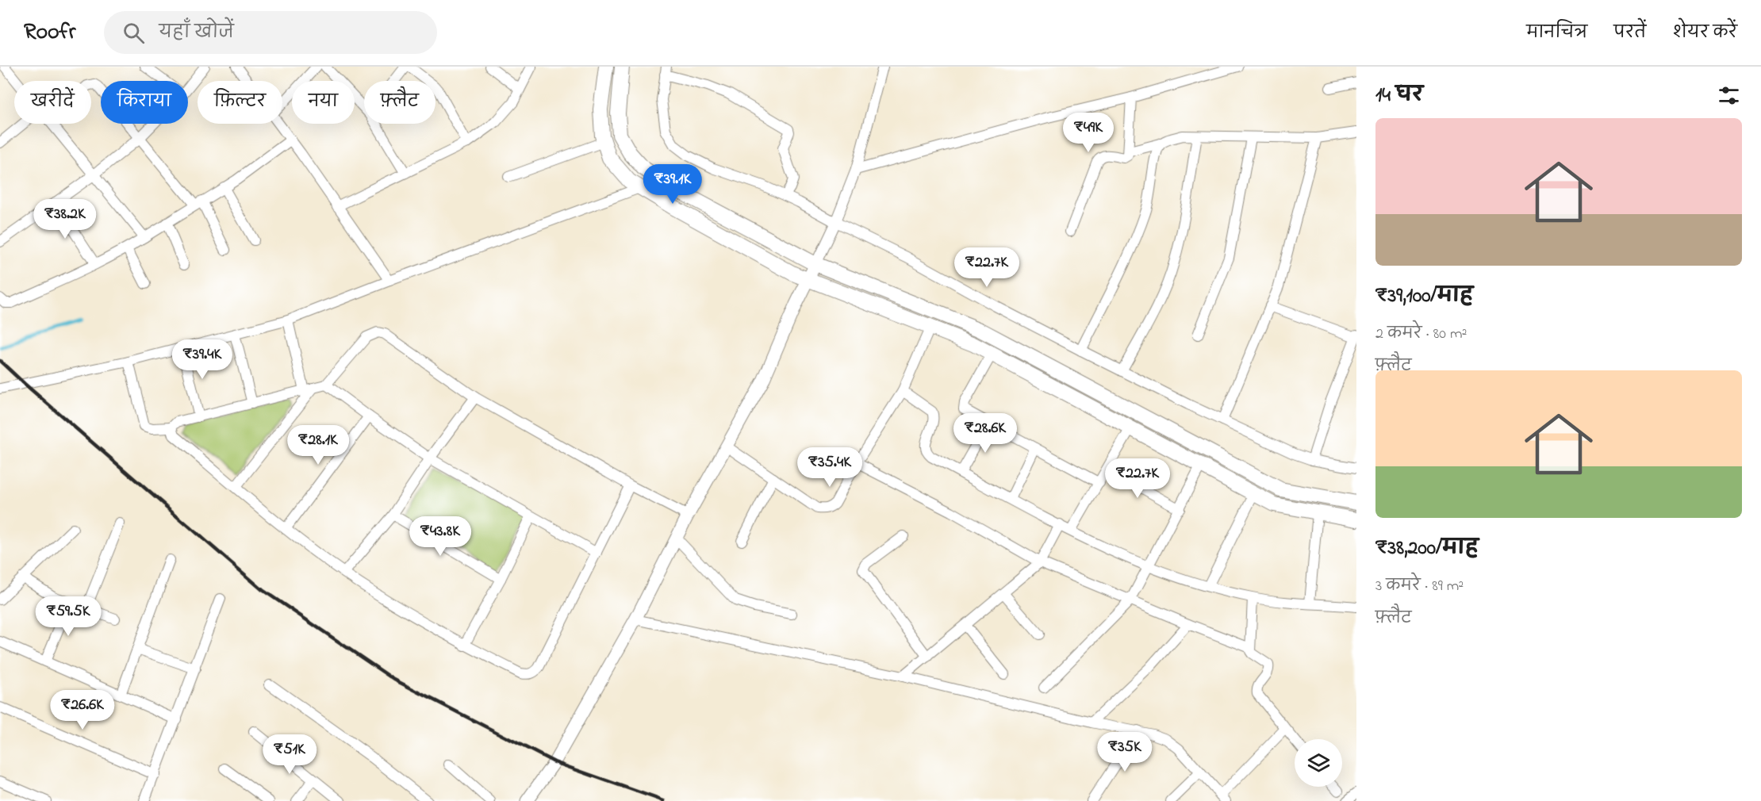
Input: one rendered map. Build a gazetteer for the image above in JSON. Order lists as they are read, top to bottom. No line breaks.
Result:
{"page":{"header":"Roofr","search":"यहाँ खोजें","nav":["मानचित्र","परतें","शेयर करें"],"heading":"14 घर","chip":["खरीदें","किराया","फ़िल्टर","नया","फ़्लैट"],"price":["₹49K","₹39.1K","₹38.2K","₹22.7K","₹39.4K","₹28.6K","₹28.1K","₹35.4K","₹22.7K","₹43.8K","₹59.5K","₹26.6K","₹35K","₹51K"],"list":[{"name":"₹39,100/माह","note":"2 कमरे · 80 m² · फ़्लैट"},{"name":"₹38,200/माह","note":"3 कमरे · 89 m² · फ़्लैट"}]}}
